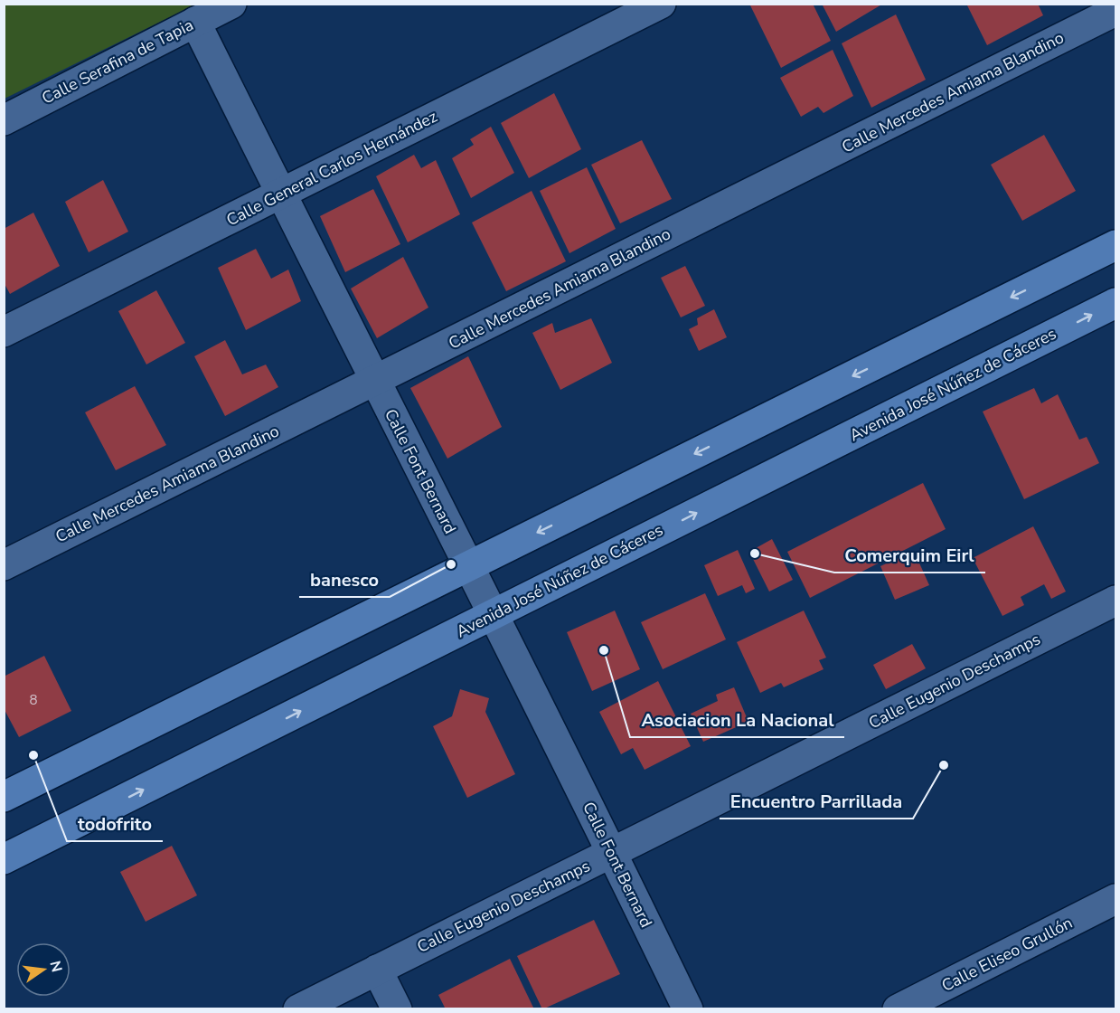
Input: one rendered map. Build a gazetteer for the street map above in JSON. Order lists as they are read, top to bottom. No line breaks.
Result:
{"streets":{"main road":["Avenida José Núñez de Cáceres"],"street":["Calle Serafina de Tapia","Calle Mercedes Amiama Blandino","Calle General Carlos Hernández","Calle Font Bernard","Calle Eugenio Deschamps","Calle Eliseo Grullón"]},"crossings":[["Calle Serafina de Tapia","Calle Font Bernard"],["Calle Mercedes Amiama Blandino","Calle Font Bernard"],["Calle General Carlos Hernández","Calle Font Bernard"],["Avenida José Núñez de Cáceres","Calle Font Bernard"],["Calle Font Bernard","Calle Eugenio Deschamps"]],"places":["Comerquim Eirl","banesco","Asociacion La Nacional","todofrito","Encuentro Parrillada"],"house_numbers":["8"],"north":"right"}
